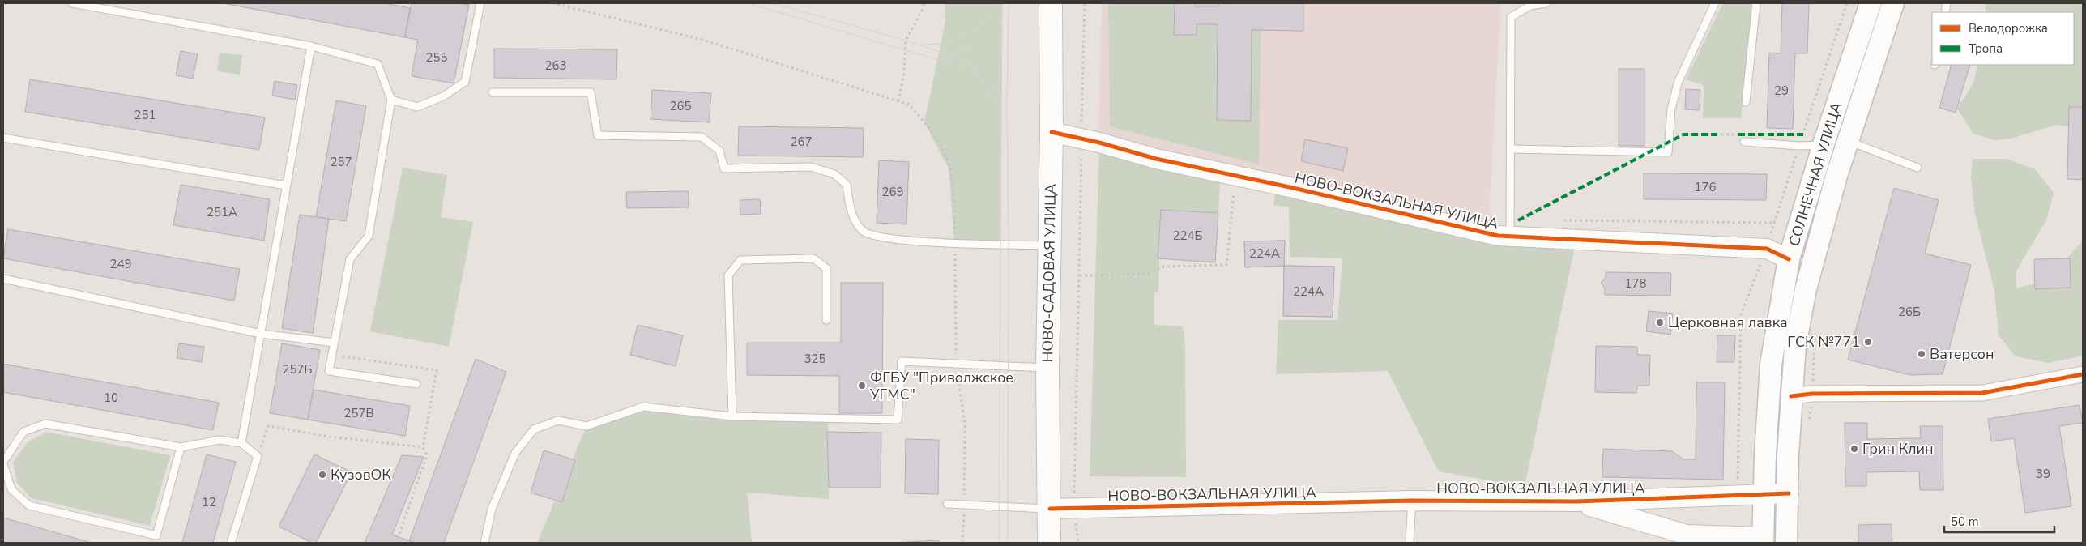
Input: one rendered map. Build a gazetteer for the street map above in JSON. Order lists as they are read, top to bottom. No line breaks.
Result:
{"streets":{"main road":["СОЛНЕЧНАЯ УЛИЦА","НОВО-САДОВАЯ УЛИЦА"],"street":["НОВО-ВОКЗАЛЬНАЯ УЛИЦА"]},"crossings":[["СОЛНЕЧНАЯ УЛИЦА","НОВО-ВОКЗАЛЬНАЯ УЛИЦА"],["НОВО-ВОКЗАЛЬНАЯ УЛИЦА","НОВО-САДОВАЯ УЛИЦА"]],"places":["Церковная лавка","ГСК №771","Ватерсон","ФГБУ \"Приволжское УГМС\"","Грин Клин","КузовОК"],"house_numbers":["255","263","29","265","251","267","257","176","269","251А","224Б","224А","249","178","224А","26Б","325","257Б","10","257В","39","12"],"legend":["Велодорожка","Тропа"],"scale_bar":"50 m"}
